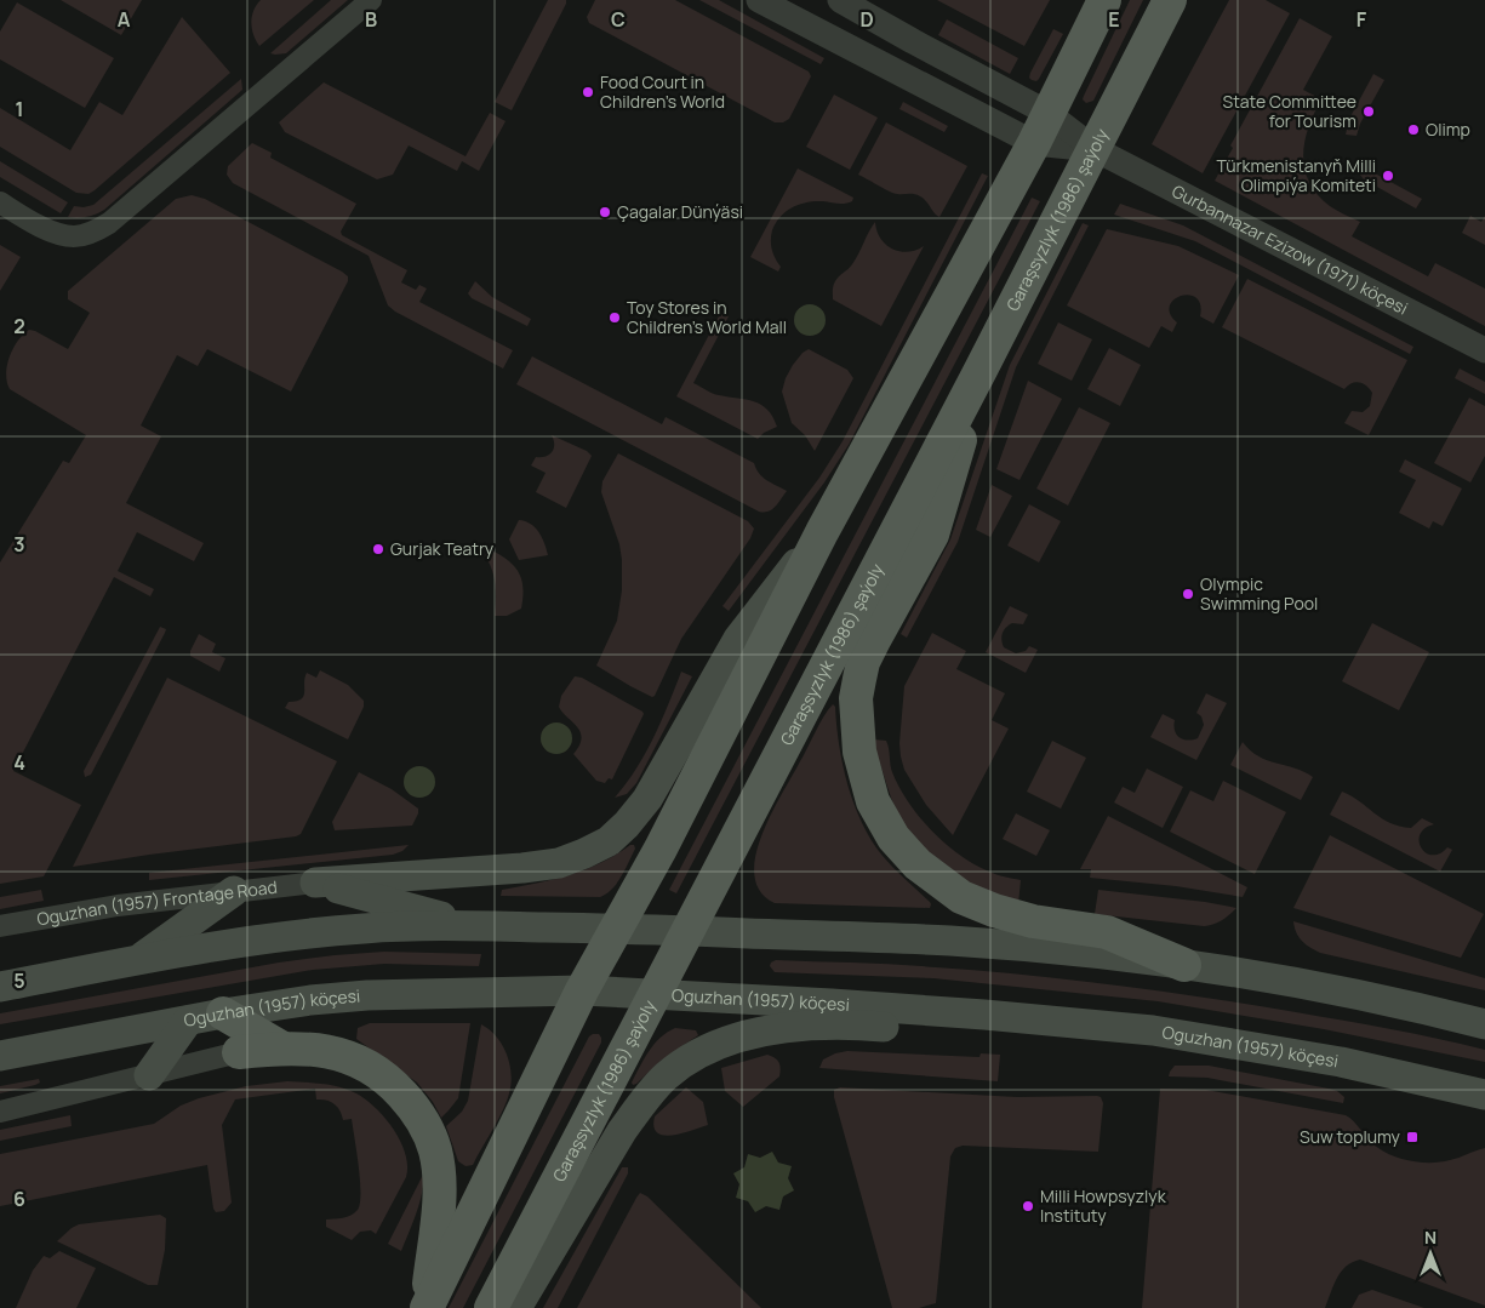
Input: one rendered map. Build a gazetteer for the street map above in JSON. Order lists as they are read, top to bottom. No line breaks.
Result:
{"streets":{"main road":["Garaşsyzlyk (1986) şaýoly","Oguzhan (1957) köçesi"],"street":["Gurbannazar Ezizow (1971) köçesi","Oguzhan (1957) Frontage Road"]},"crossings":[["Garaşsyzlyk (1986) şaýoly","Gurbannazar Ezizow (1971) köçesi"],["Garaşsyzlyk (1986) şaýoly","Oguzhan (1957) köçesi"]],"places":{"other":["Food Court in Children's World","State Committee for Tourism","Olimp","Türkmenistanyň Milli Olimpiýa Komiteti","Çagalar Dünýäsi","Toy Stores in Children's World Mall","Gurjak Teatry","Olympic Swimming Pool","Milli Howpsyzlyk Instituty"],"transit":["Suw toplumy"]},"north":"top","grid":{"columns":["A","B","C","D","E","F"],"rows":["1","2","3","4","5","6"]}}
